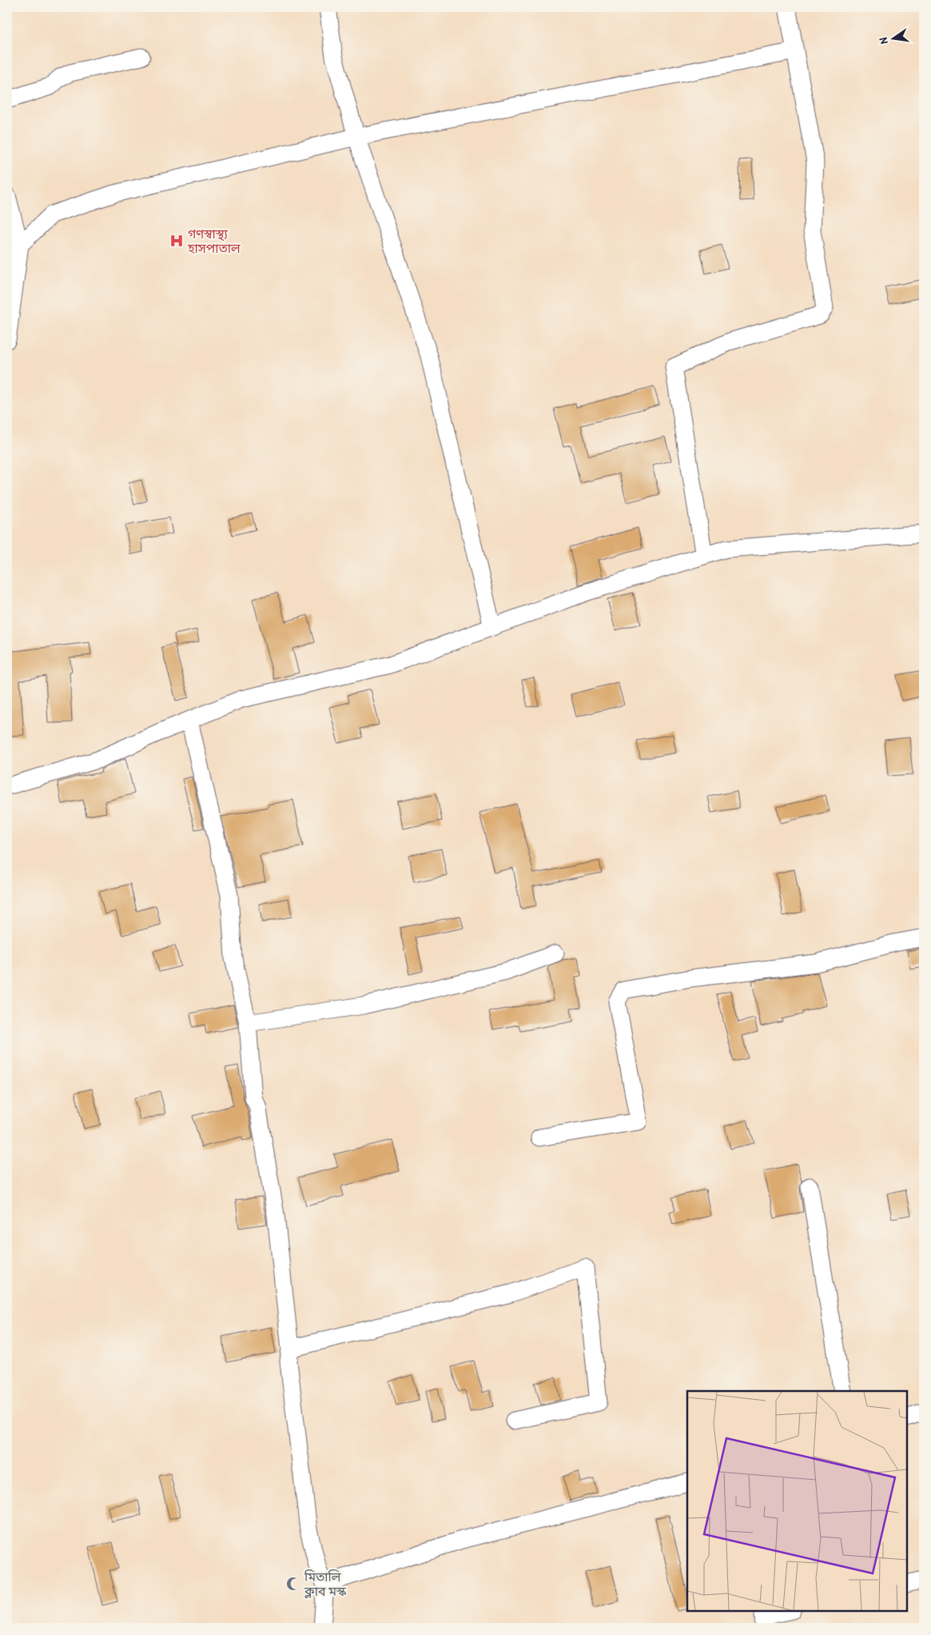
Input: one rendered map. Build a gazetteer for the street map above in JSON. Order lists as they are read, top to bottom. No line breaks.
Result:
{"places":{"hospital":["গণস্বাস্থ্য হাসপাতাল"],"mosque":["মিতালি ক্লাব মস্ক"]},"north":"left"}
